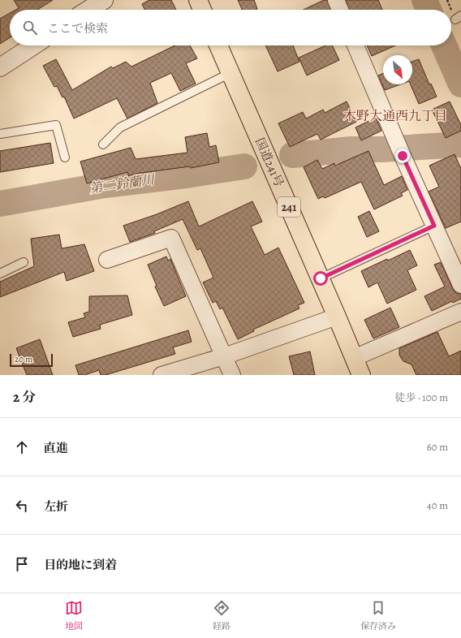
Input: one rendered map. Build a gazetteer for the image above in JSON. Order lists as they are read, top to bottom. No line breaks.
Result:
{"streets":{"highway":["国道241号","241"]},"districts":["木野大通西九丁目"],"water":["第二鈴蘭川"],"scale_bar":"20 m","north":"bottom right","page":{"search":"ここで検索","scale":"20 m","heading":["2 分","徒歩 · 100 m"],"list":[["直進","60 m"],["左折","40 m"],"目的地に到着"],"nav":["地図","経路","保存済み"]}}
